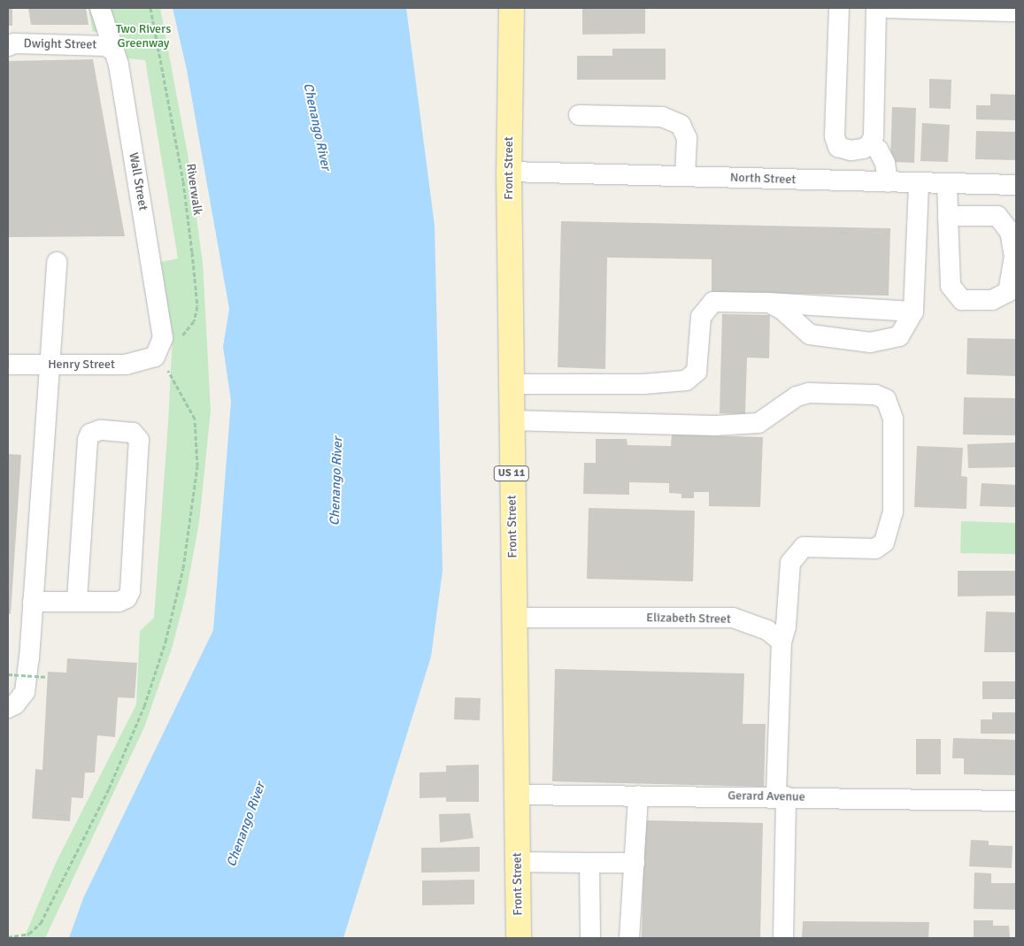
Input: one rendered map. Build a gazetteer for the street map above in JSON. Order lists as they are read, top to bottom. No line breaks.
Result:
{"streets":{"main road":["Front Street","US 11"],"street":["Dwight Street","North Street","Wall Street","Henry Street","Elizabeth Street","Gerard Avenue"],"path":["Riverwalk"]},"crossings":[["Dwight Street","Wall Street"],["Front Street","North Street"],["Front Street","Elizabeth Street"],["Front Street","Gerard Avenue"],["Wall Street","Henry Street"]],"water":["Chenango River"],"parks":["Two Rivers Greenway"]}
